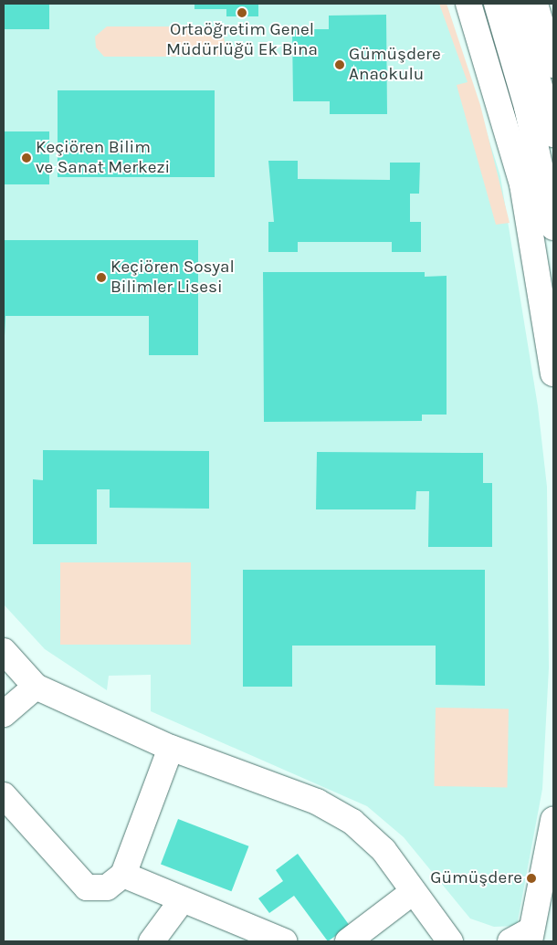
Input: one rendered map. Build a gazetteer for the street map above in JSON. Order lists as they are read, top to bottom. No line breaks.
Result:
{"places":["Ortaöğretim Genel Müdürlüğü Ek Bina","Gümüşdere Anaokulu","Keçiören Bilim ve Sanat Merkezi","Keçiören Sosyal Bilimler Lisesi","Gümüşdere"]}
